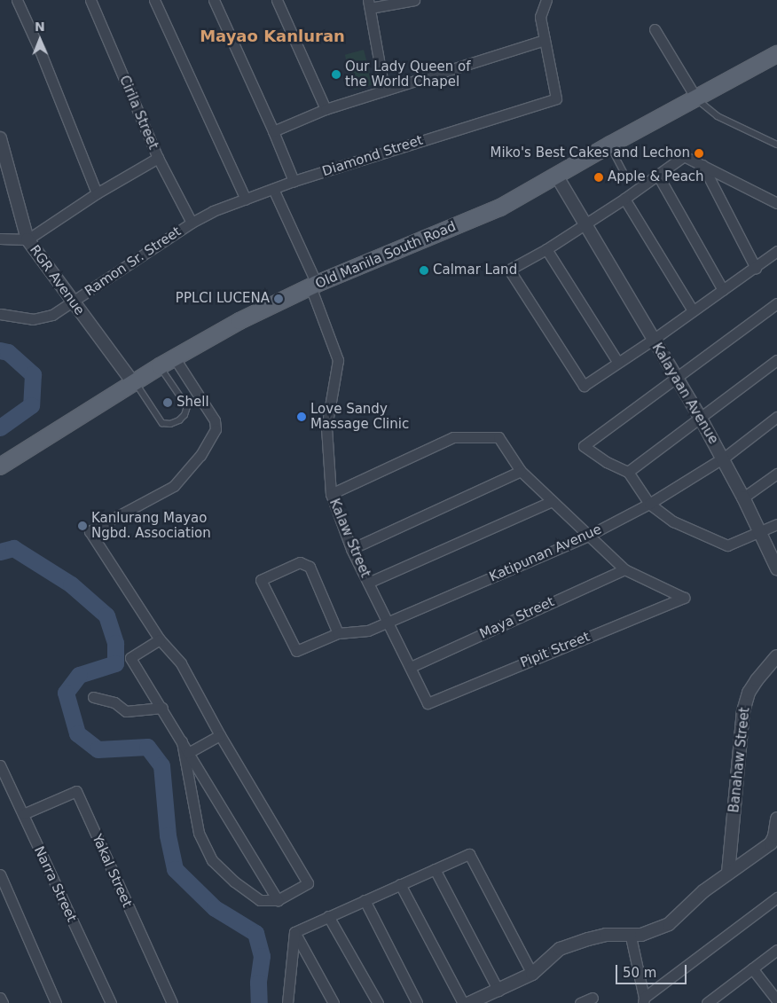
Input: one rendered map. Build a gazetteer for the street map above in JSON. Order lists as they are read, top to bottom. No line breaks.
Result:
{"streets":{"main road":["Old Manila South Road"],"street":["Cirila Street","Diamond Street","Ramon Sr. Street","RGR Avenue","Kalayaan Avenue","Kalaw Street","Katipunan Avenue","Maya Street","Pipit Street","Banahaw Street","Yakal Street","Narra Street"]},"crossings":[["Cirila Street","Diamond Street"],["Cirila Street","Ramon Sr. Street"],["Diamond Street","Ramon Sr. Street"],["Diamond Street","Kalaw Street"],["Old Manila South Road","RGR Avenue"],["Old Manila South Road","Kalayaan Avenue"],["Old Manila South Road","Kalaw Street"],["Ramon Sr. Street","RGR Avenue"],["Kalayaan Avenue","Katipunan Avenue"],["Kalaw Street","Katipunan Avenue"],["Kalaw Street","Maya Street"],["Kalaw Street","Pipit Street"],["Maya Street","Pipit Street"],["Yakal Street","Narra Street"]],"districts":["Mayao Kanluran"],"places":["Our Lady Queen of the World Chapel","Miko's Best Cakes and Lechon","Apple & Peach","Calmar Land","PPLCI LUCENA","Shell","Love Sandy Massage Clinic","Kanlurang Mayao Ngbd. Association"],"scale_bar":"50 m","north":"top"}
